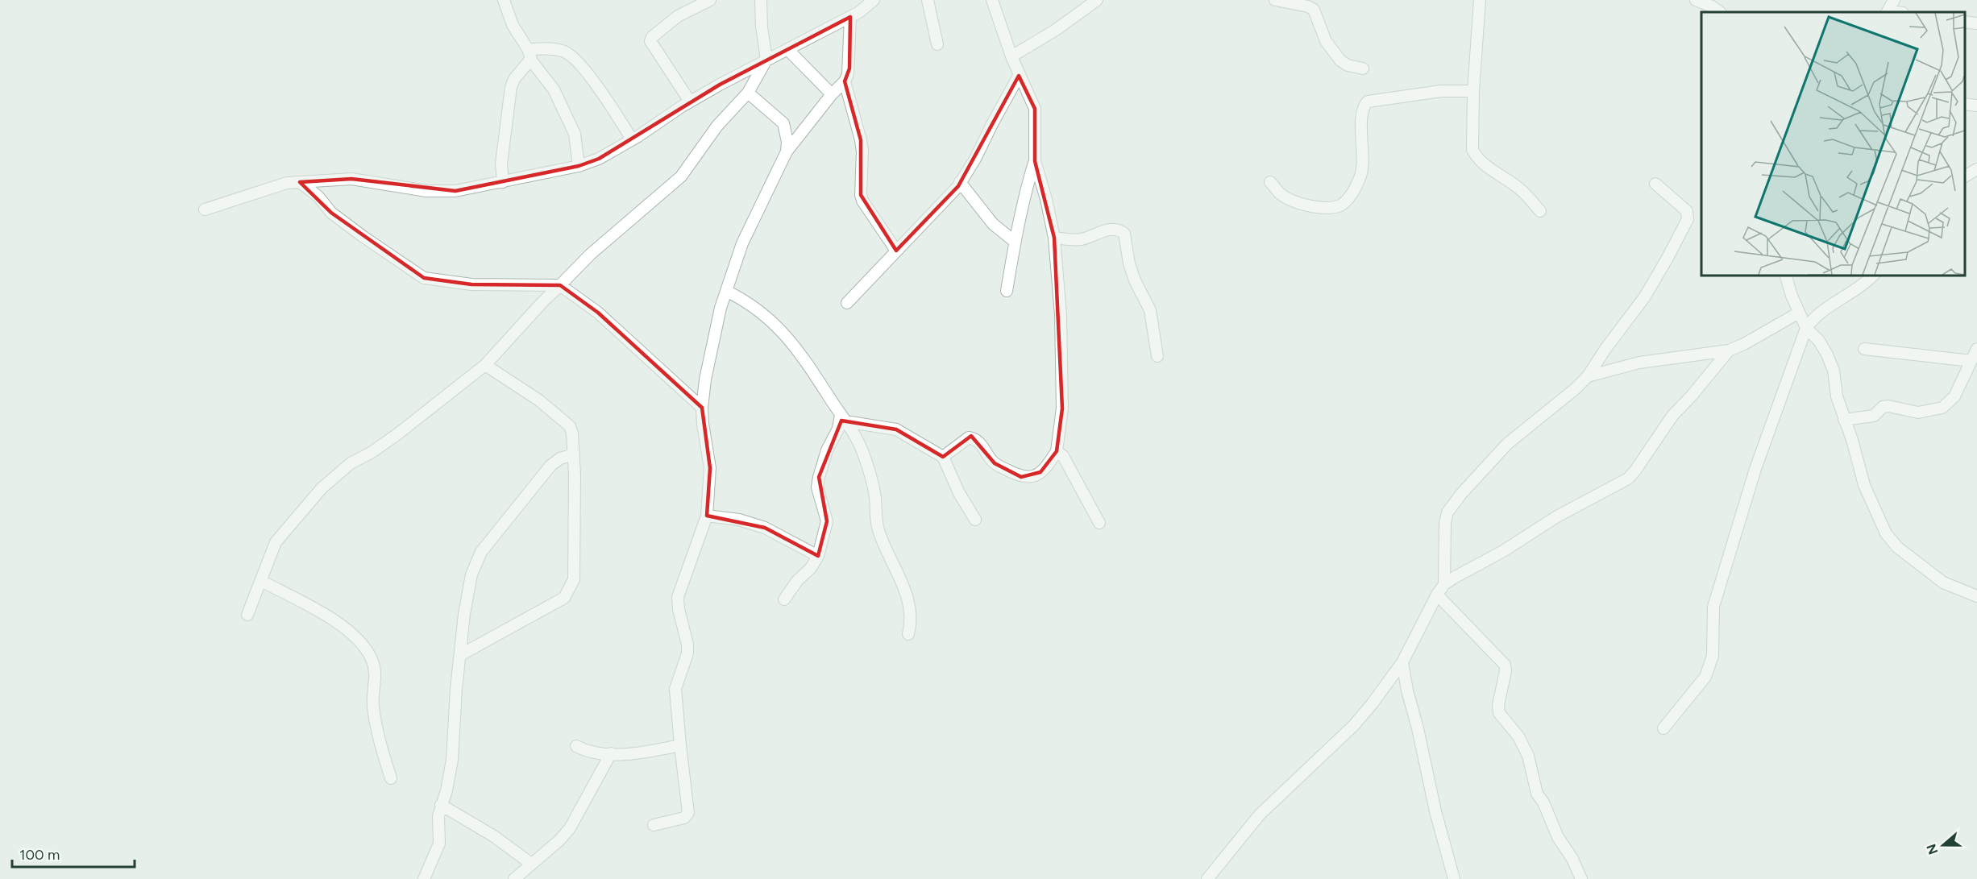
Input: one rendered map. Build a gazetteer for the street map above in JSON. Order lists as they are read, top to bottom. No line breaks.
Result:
{"scale_bar":"100 m","north":"left"}
